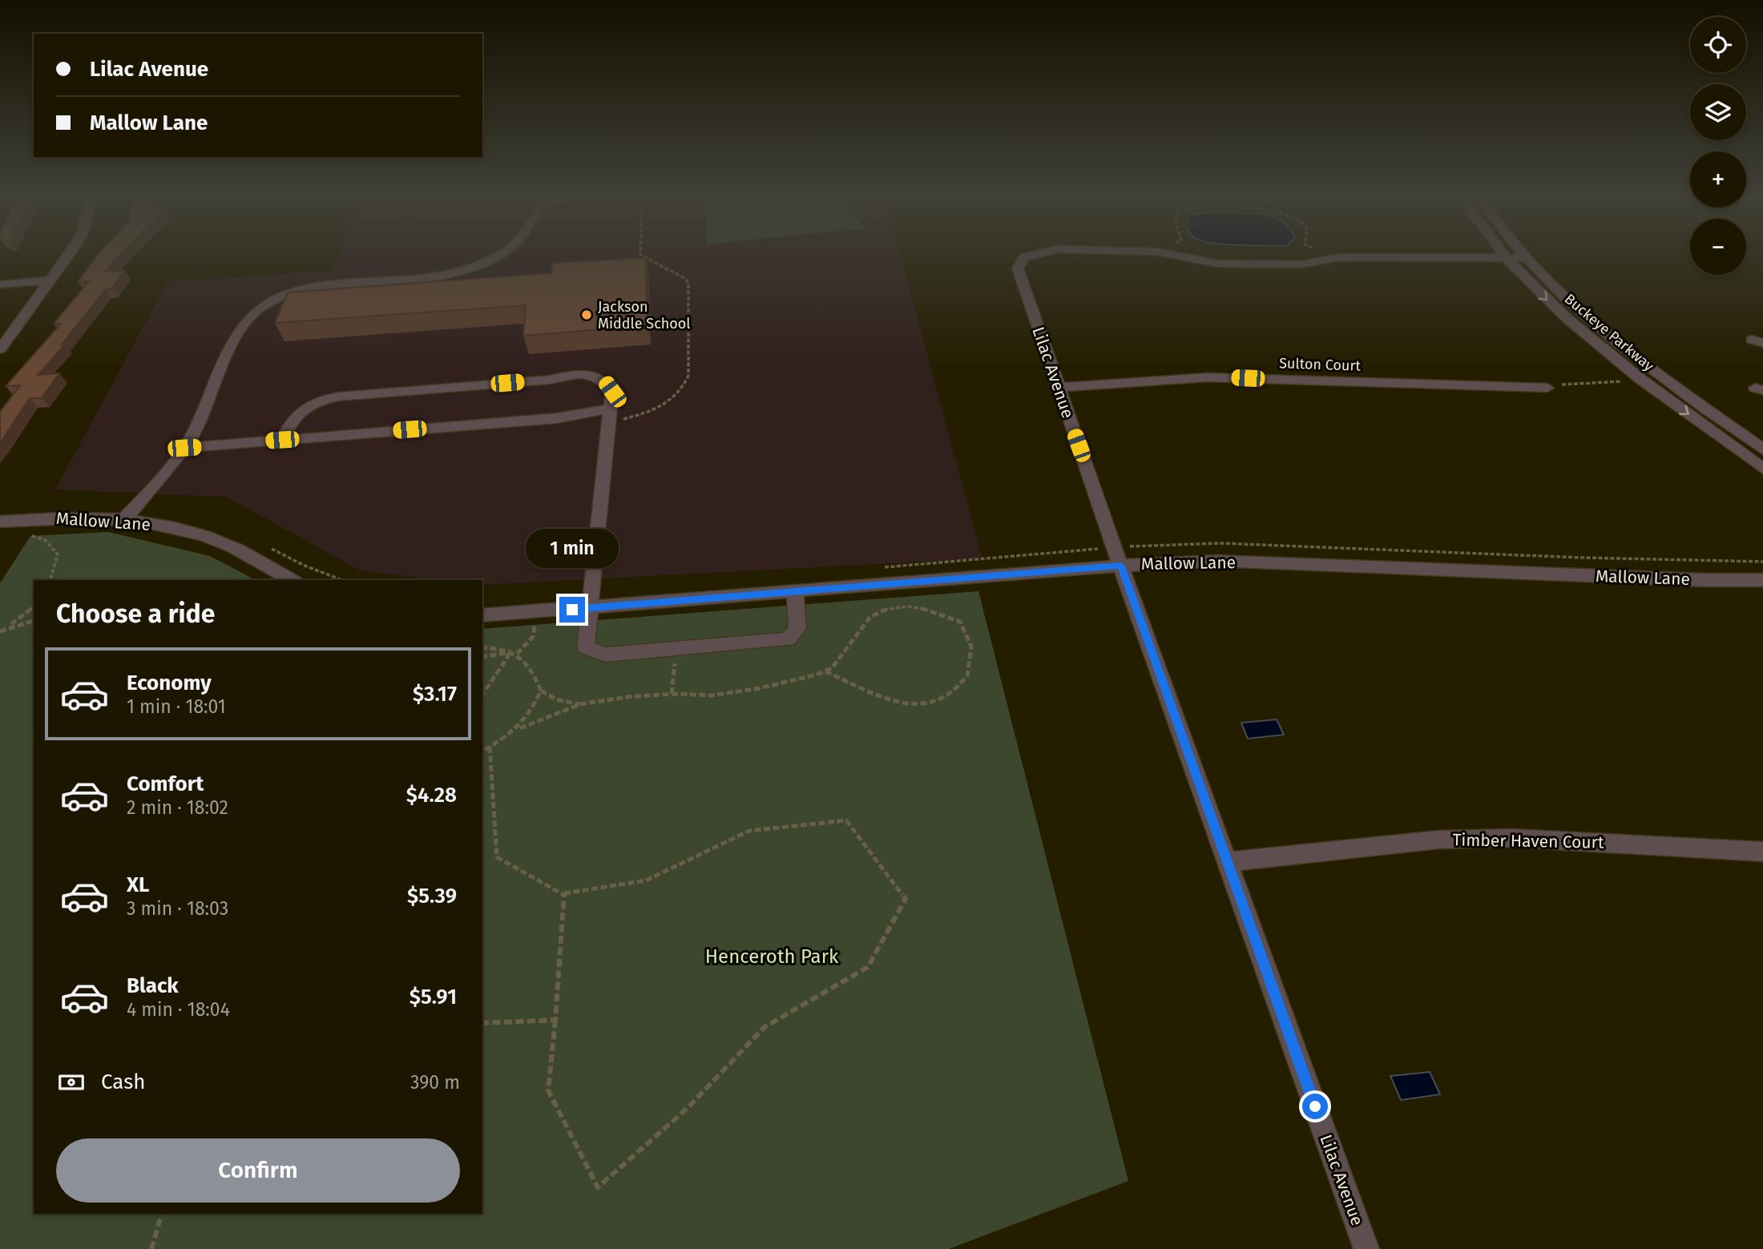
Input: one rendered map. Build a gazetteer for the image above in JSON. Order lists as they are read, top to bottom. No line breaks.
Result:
{"streets":{"street":["Buckeye Parkway","Sulton Court","Lilac Avenue","Mallow Lane","Timber Haven Court"]},"crossings":[["Buckeye Parkway","Lilac Avenue"],["Sulton Court","Lilac Avenue"],["Lilac Avenue","Mallow Lane"],["Lilac Avenue","Timber Haven Court"]],"parks":["Henceroth Park"],"places":["Jackson Middle School"],"page":{"map_buttons":["+","−"],"banner":["Lilac Avenue","Mallow Lane"],"bubble":"1 min","heading":"Choose a ride","list":[{"name":"Economy","note":"1 min · 18:01","value":"$3.17"},{"name":"Comfort","note":"2 min · 18:02","value":"$4.28"},{"name":"XL","note":"3 min · 18:03","value":"$5.39"},{"name":"Black","note":"4 min · 18:04","value":"$5.91"}],"pay":["Cash","390 m"],"buttons":"Confirm"}}
